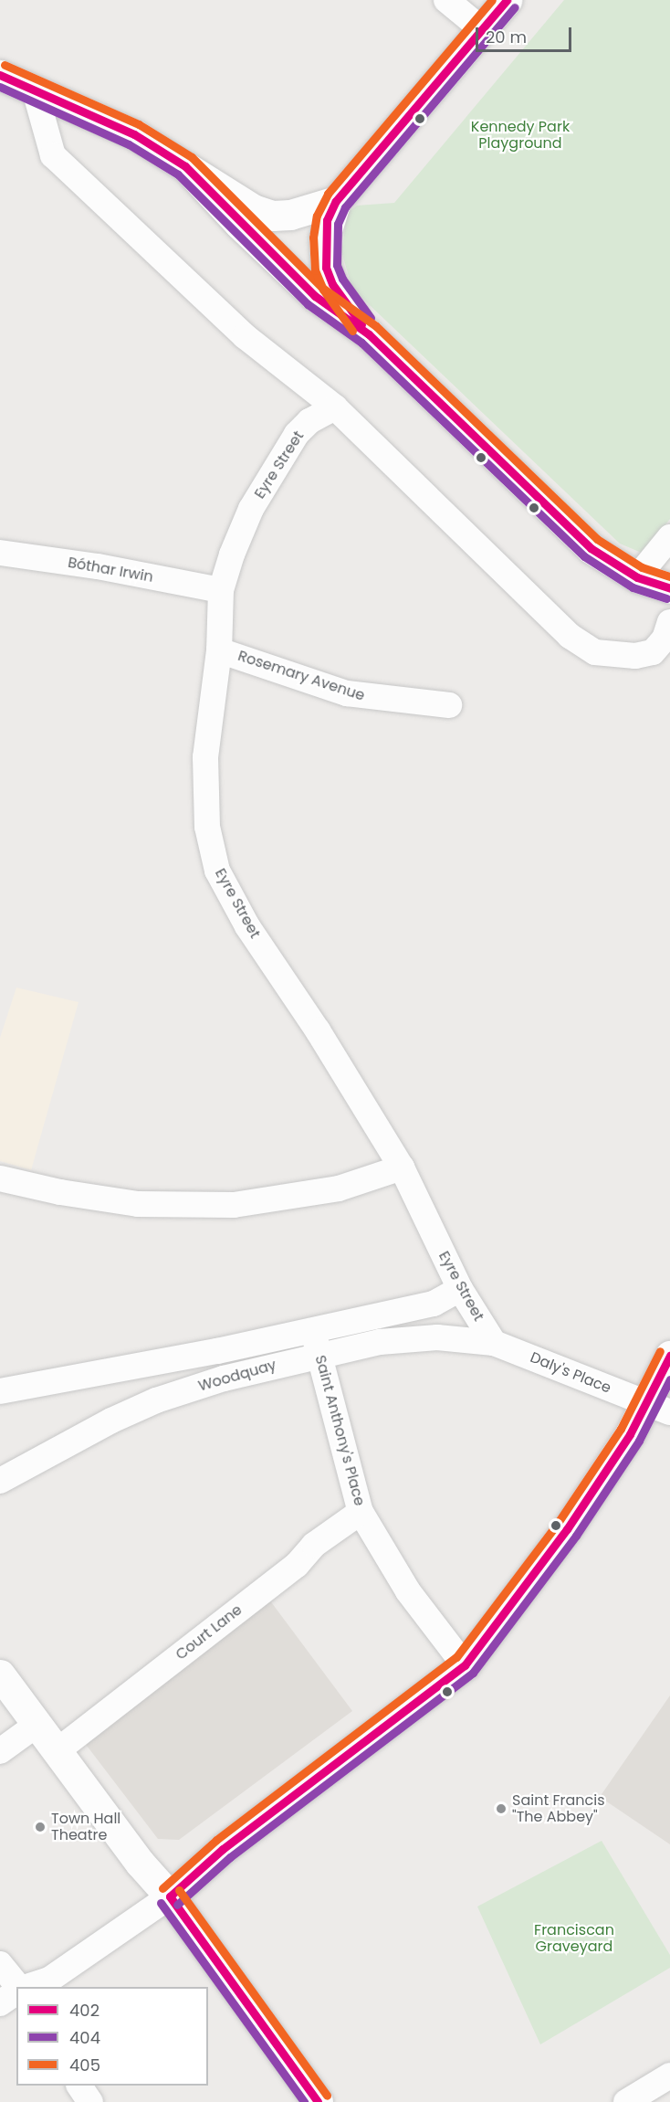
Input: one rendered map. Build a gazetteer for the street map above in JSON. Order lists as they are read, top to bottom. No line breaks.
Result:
{"streets":{"street":["Eyre Street","Bóthar Irwin","Rosemary Avenue","Daly's Place","Woodquay","Saint Anthony's Place","Court Lane"]},"crossings":[["Eyre Street","Bóthar Irwin"],["Eyre Street","Rosemary Avenue"],["Eyre Street","Daly's Place"],["Eyre Street","Woodquay"],["Daly's Place","Woodquay"],["Woodquay","Saint Anthony's Place"],["Saint Anthony's Place","Court Lane"]],"parks":["Kennedy Park Playground","Franciscan Graveyard"],"places":["Saint Francis \"The Abbey\"","Town Hall Theatre"],"lines":["transit line 402","transit line 405","transit line 404"],"legend":["402","404","405"],"scale_bar":"20 m"}
